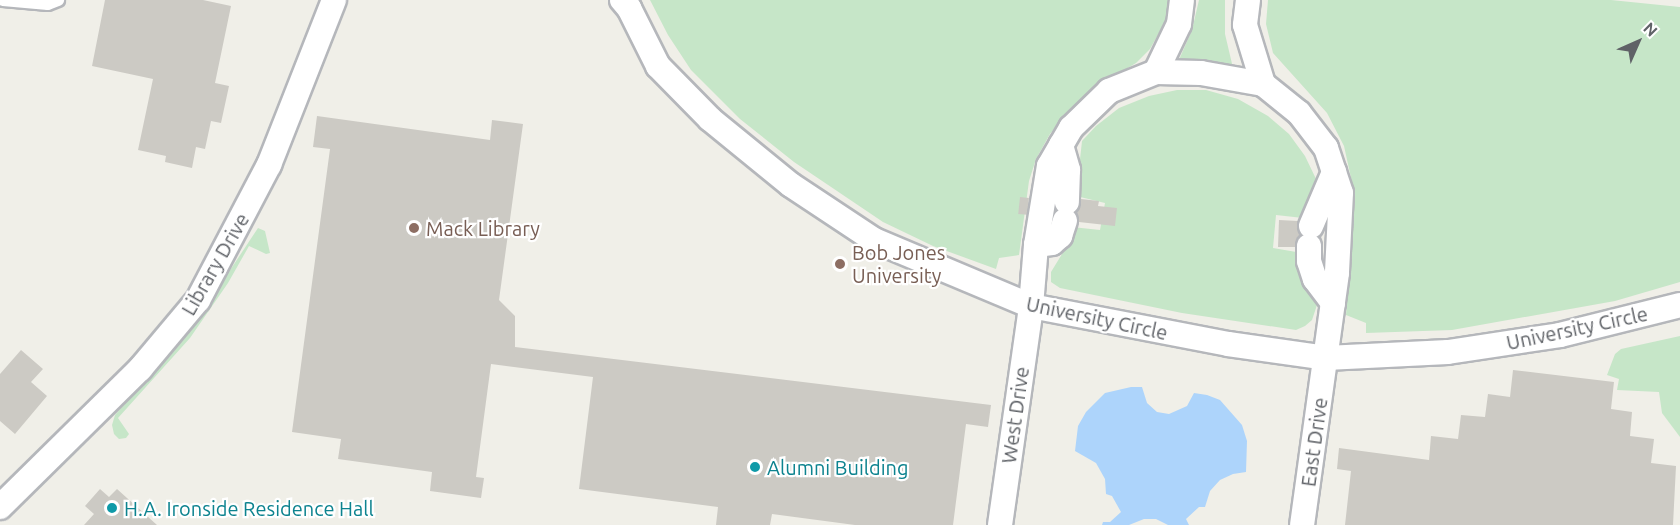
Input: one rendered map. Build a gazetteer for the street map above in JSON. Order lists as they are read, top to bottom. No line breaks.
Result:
{"streets":{"street":["Library Drive","University Circle","West Drive","East Drive"]},"crossings":[["University Circle","West Drive"],["University Circle","East Drive"]],"places":["Mack Library","Bob Jones University","Alumni Building","H.A. Ironside Residence Hall"],"north":"top right"}
